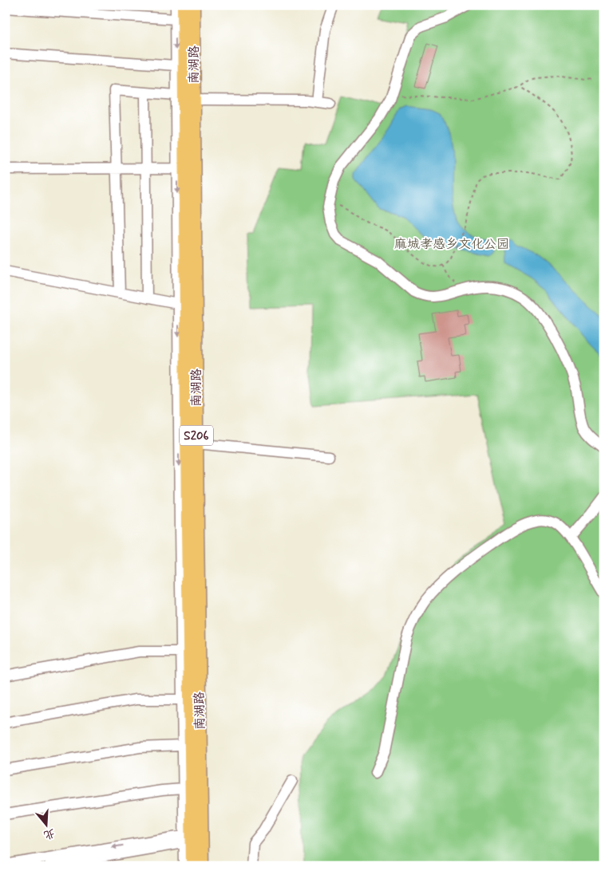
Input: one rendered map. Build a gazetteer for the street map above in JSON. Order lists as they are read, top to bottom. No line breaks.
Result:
{"streets":{"main road":["南湖路","S206"]},"parks":["麻城孝感乡文化公园"],"north":"bottom"}
